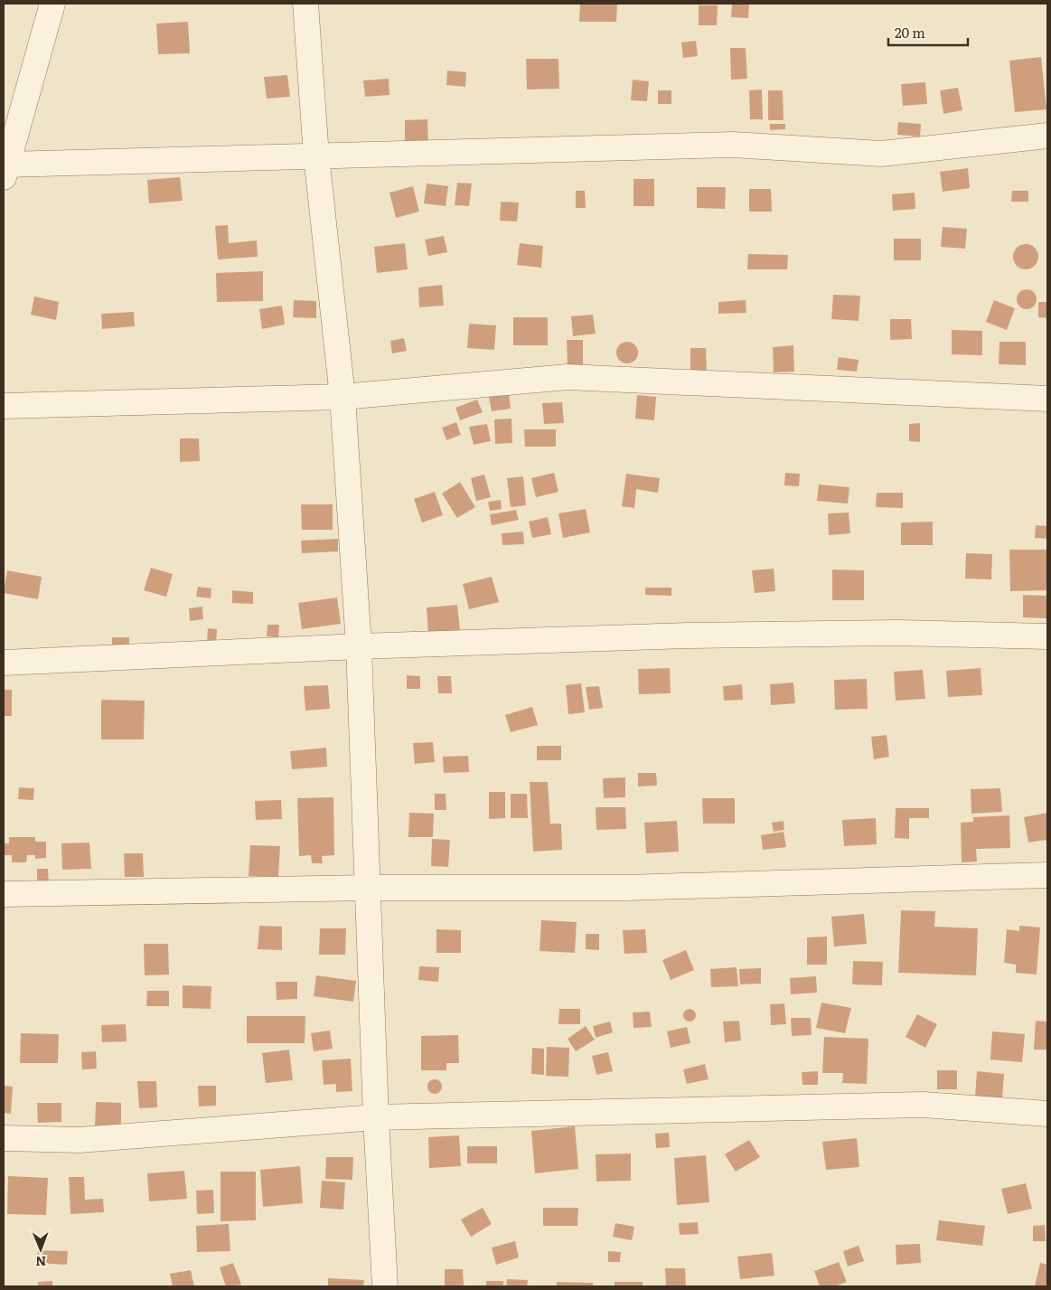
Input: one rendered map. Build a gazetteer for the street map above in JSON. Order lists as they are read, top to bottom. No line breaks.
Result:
{"scale_bar":"20 m","north":"bottom"}
